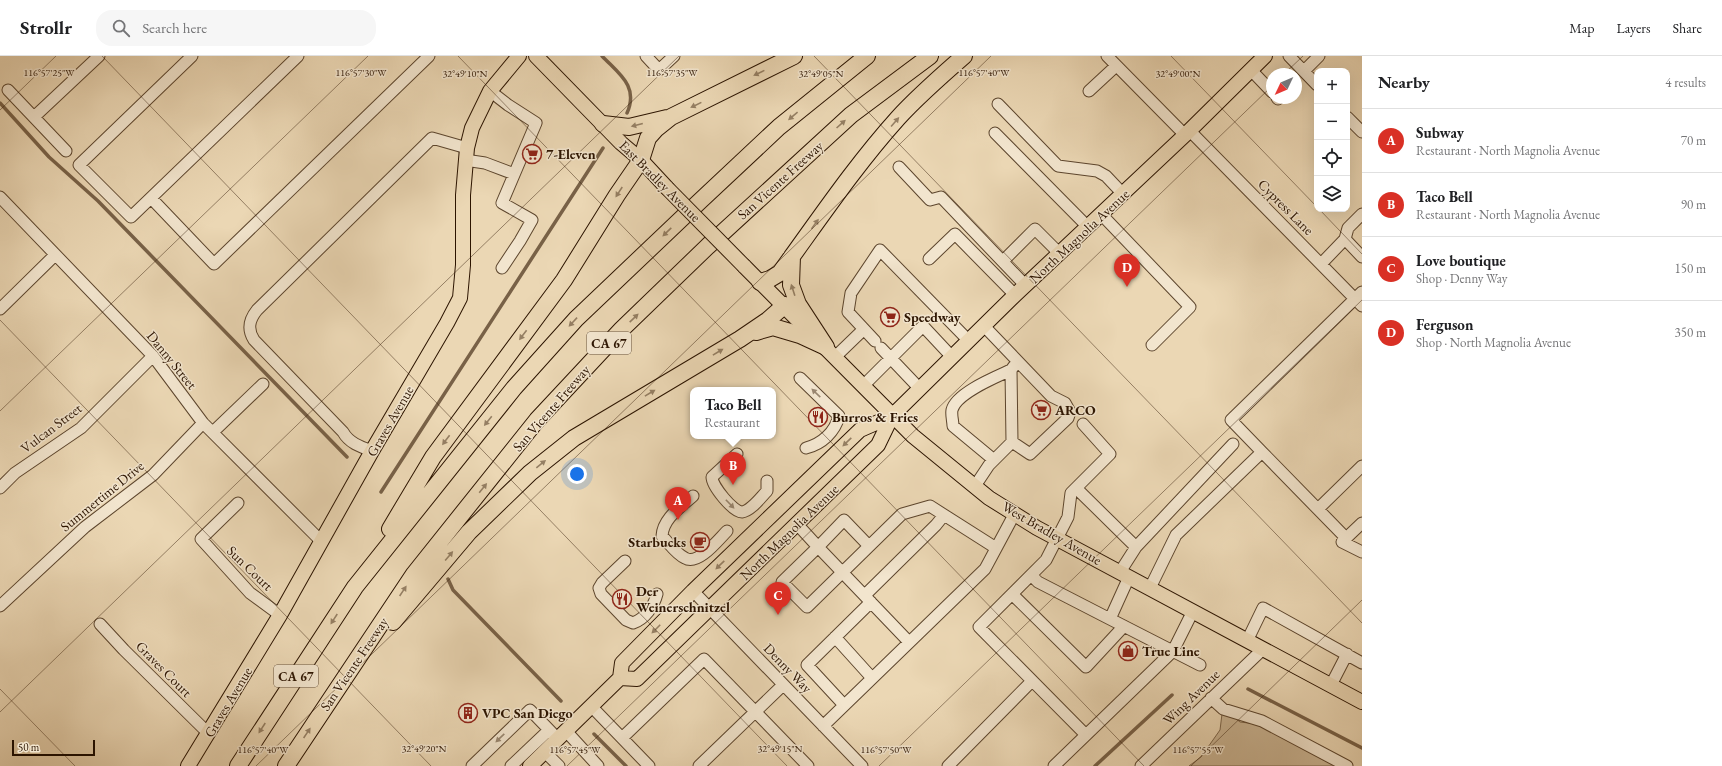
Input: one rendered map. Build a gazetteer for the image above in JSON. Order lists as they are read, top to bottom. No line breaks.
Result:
{"streets":{"highway":["San Vicente Freeway","CA 67"],"main road":["East Bradley Avenue","North Magnolia Avenue","Graves Avenue","West Bradley Avenue"],"street":["Cypress Lane","Danny Street","Vulcan Street","Summertime Drive","Sun Court","Denny Way","Graves Court","Wing Avenue"]},"crossings":[["East Bradley Avenue","West Bradley Avenue"],["Cypress Lane","North Magnolia Avenue"],["North Magnolia Avenue","West Bradley Avenue"],["North Magnolia Avenue","Denny Way"],["Danny Street","Graves Avenue"],["Danny Street","Vulcan Street"],["Danny Street","Summertime Drive"],["Graves Avenue","Sun Court"],["Graves Avenue","Graves Court"],["West Bradley Avenue","Wing Avenue"]],"places":{"supermarket":["7-Eleven","Speedway","ARCO"],"restaurant":["Burros & Fries","Der Weinerschnitzel"],"cafe":["Starbucks"],"shop":["True Line"],"building":["VPC San Diego"]},"scale_bar":"50 m","north":"bottom left","page":{"header":"Strollr","search":"Search here","nav":["Map","Layers","Share"],"heading":["Nearby","4 results"],"map_buttons":["+","−"],"list":[{"mark":"A","name":"Subway","note":"Restaurant · North Magnolia Avenue","value":"70 m"},{"mark":"B","name":"Taco Bell","note":"Restaurant · North Magnolia Avenue","value":"90 m"},{"mark":"C","name":"Love boutique","note":"Shop · Denny Way","value":"150 m"},{"mark":"D","name":"Ferguson","note":"Shop · North Magnolia Avenue","value":"350 m"}],"pins":["D","B","A","C"],"popup":["Taco Bell","Restaurant"],"scale":"50 m"},"coordinates":["116°57'25\"W","116°57'30\"W","116°57'35\"W","116°57'40\"W","32°49'10\"N","32°49'05\"N","32°49'00\"N","32°49'20\"N","32°49'15\"N","116°57'45\"W","116°57'50\"W","116°57'55\"W"]}
